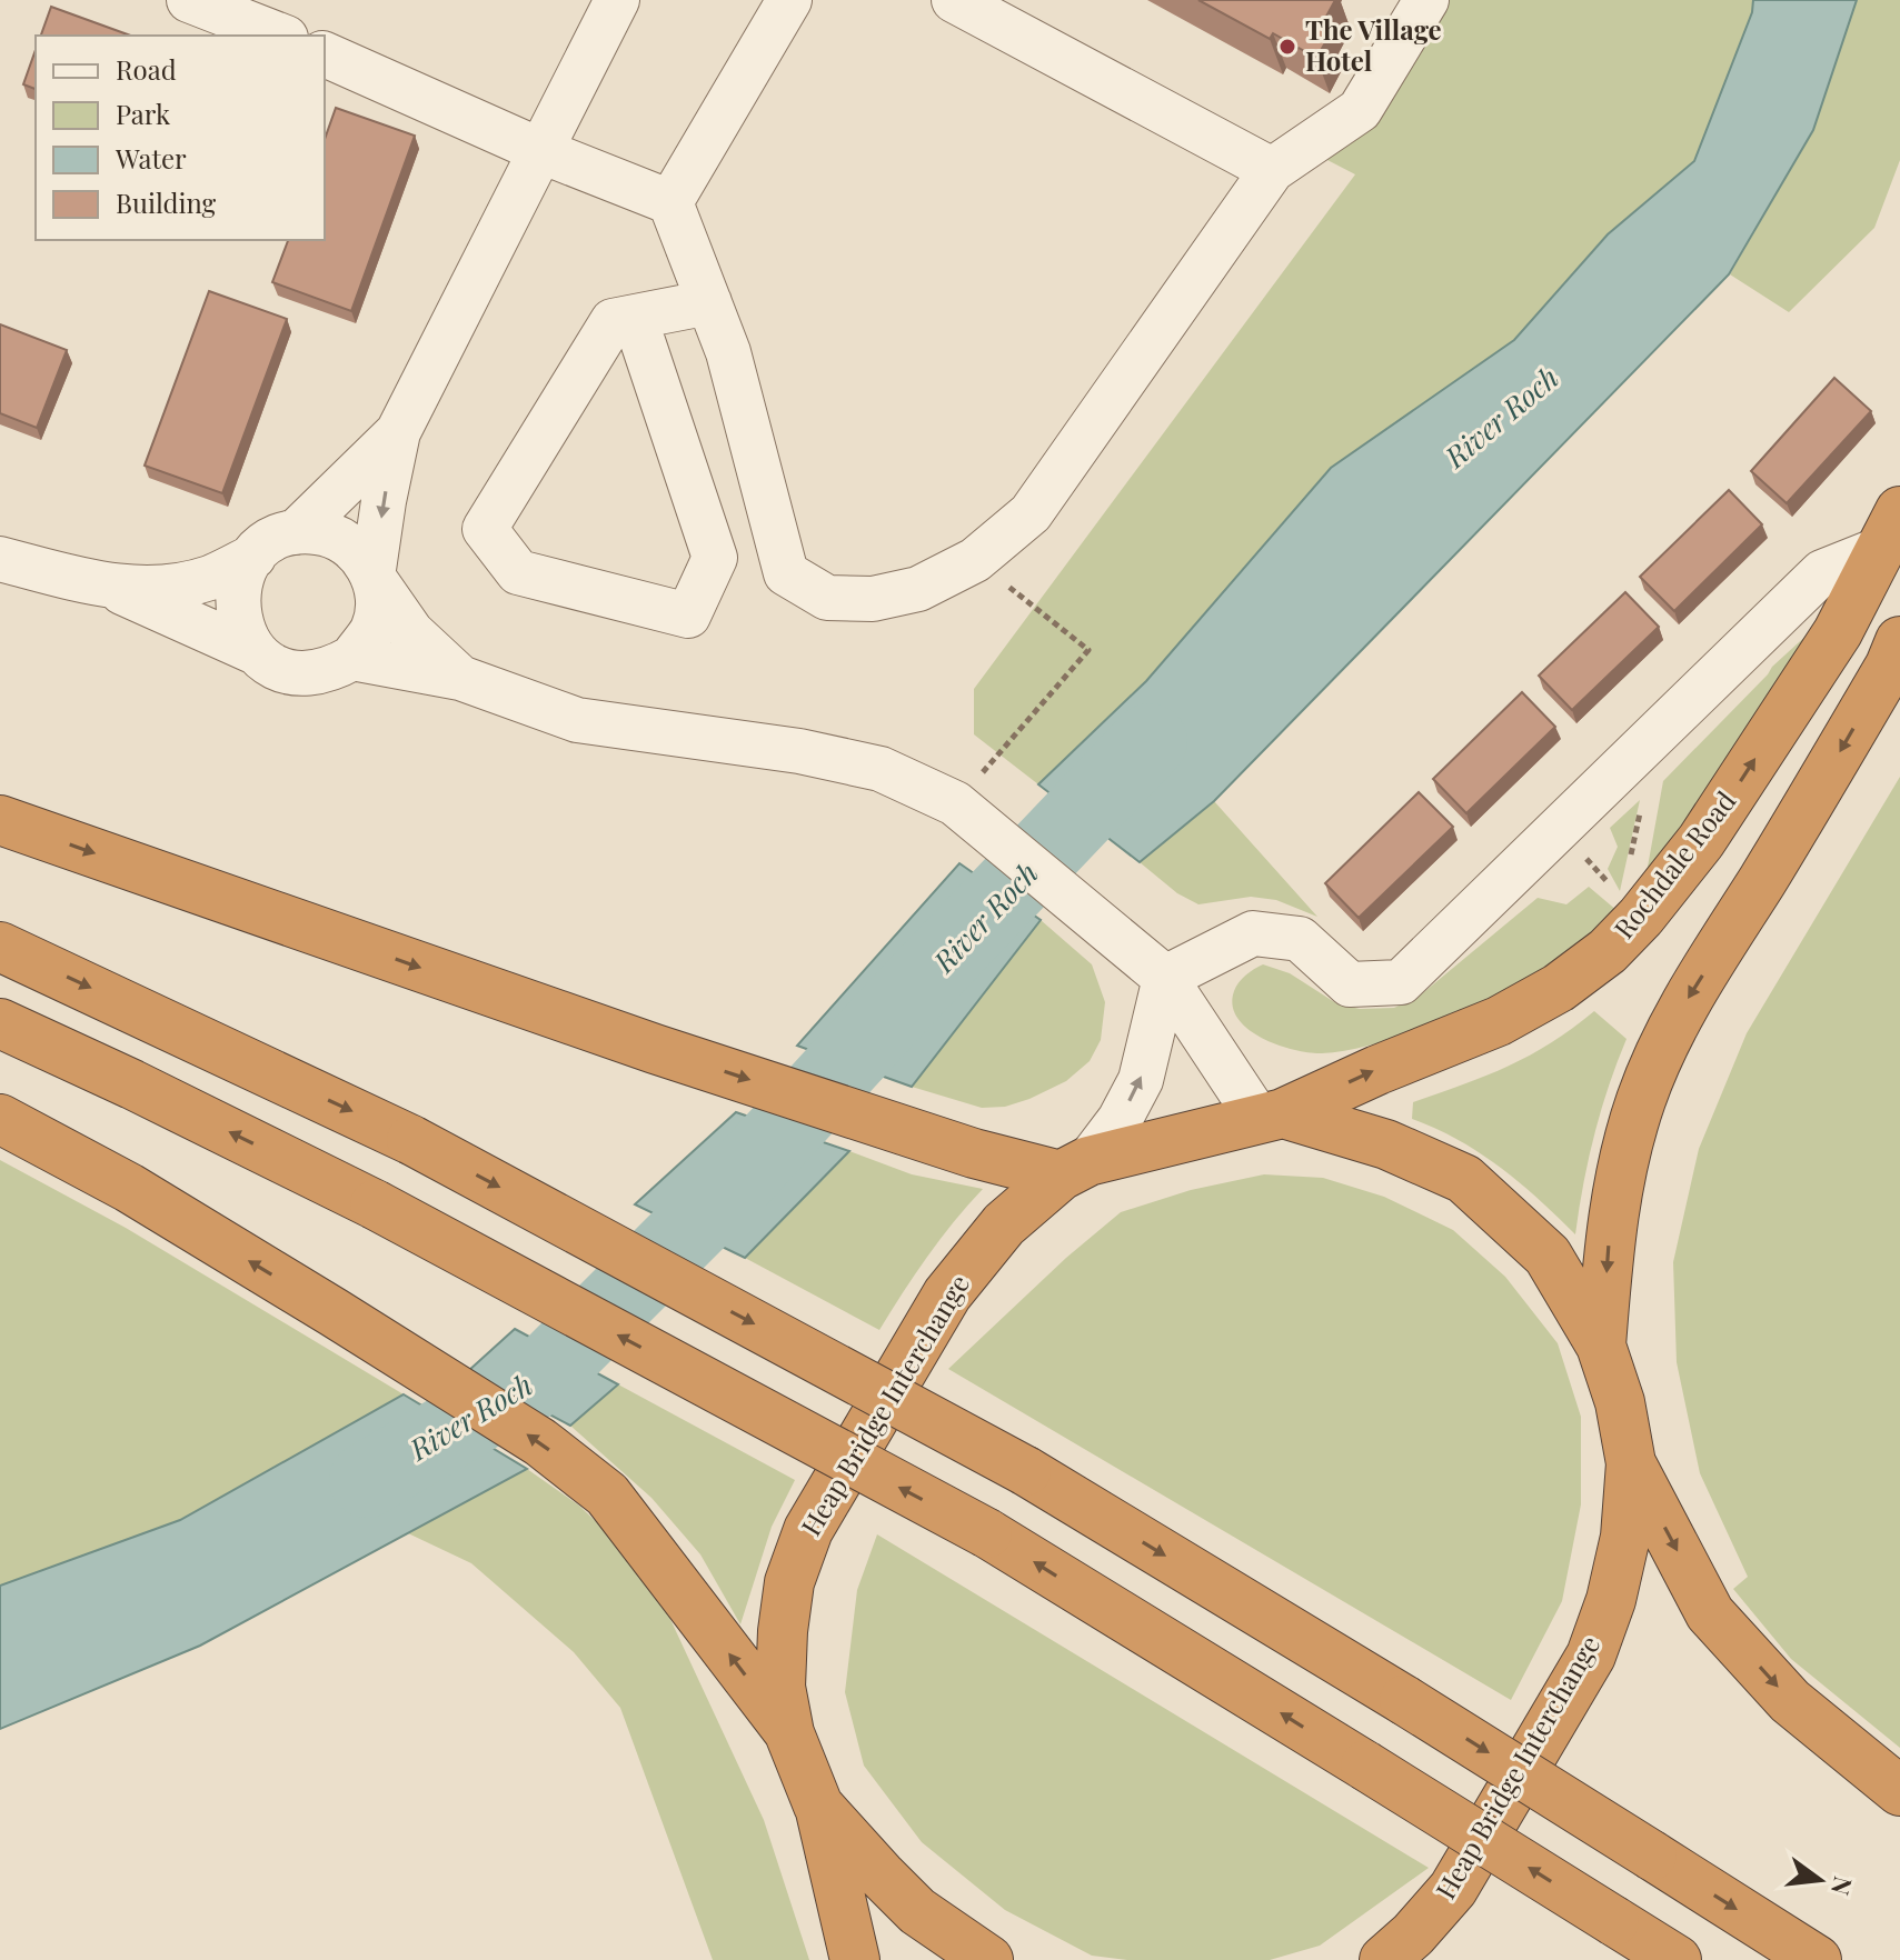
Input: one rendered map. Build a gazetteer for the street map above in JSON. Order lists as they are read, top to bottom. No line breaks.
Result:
{"streets":{"highway":["Rochdale Road","Heap Bridge Interchange"]},"crossings":[["Rochdale Road","Heap Bridge Interchange"]],"water":["River Roch"],"places":["The Village Hotel"],"legend":["Road","Park","Water","Building"],"north":"right"}
